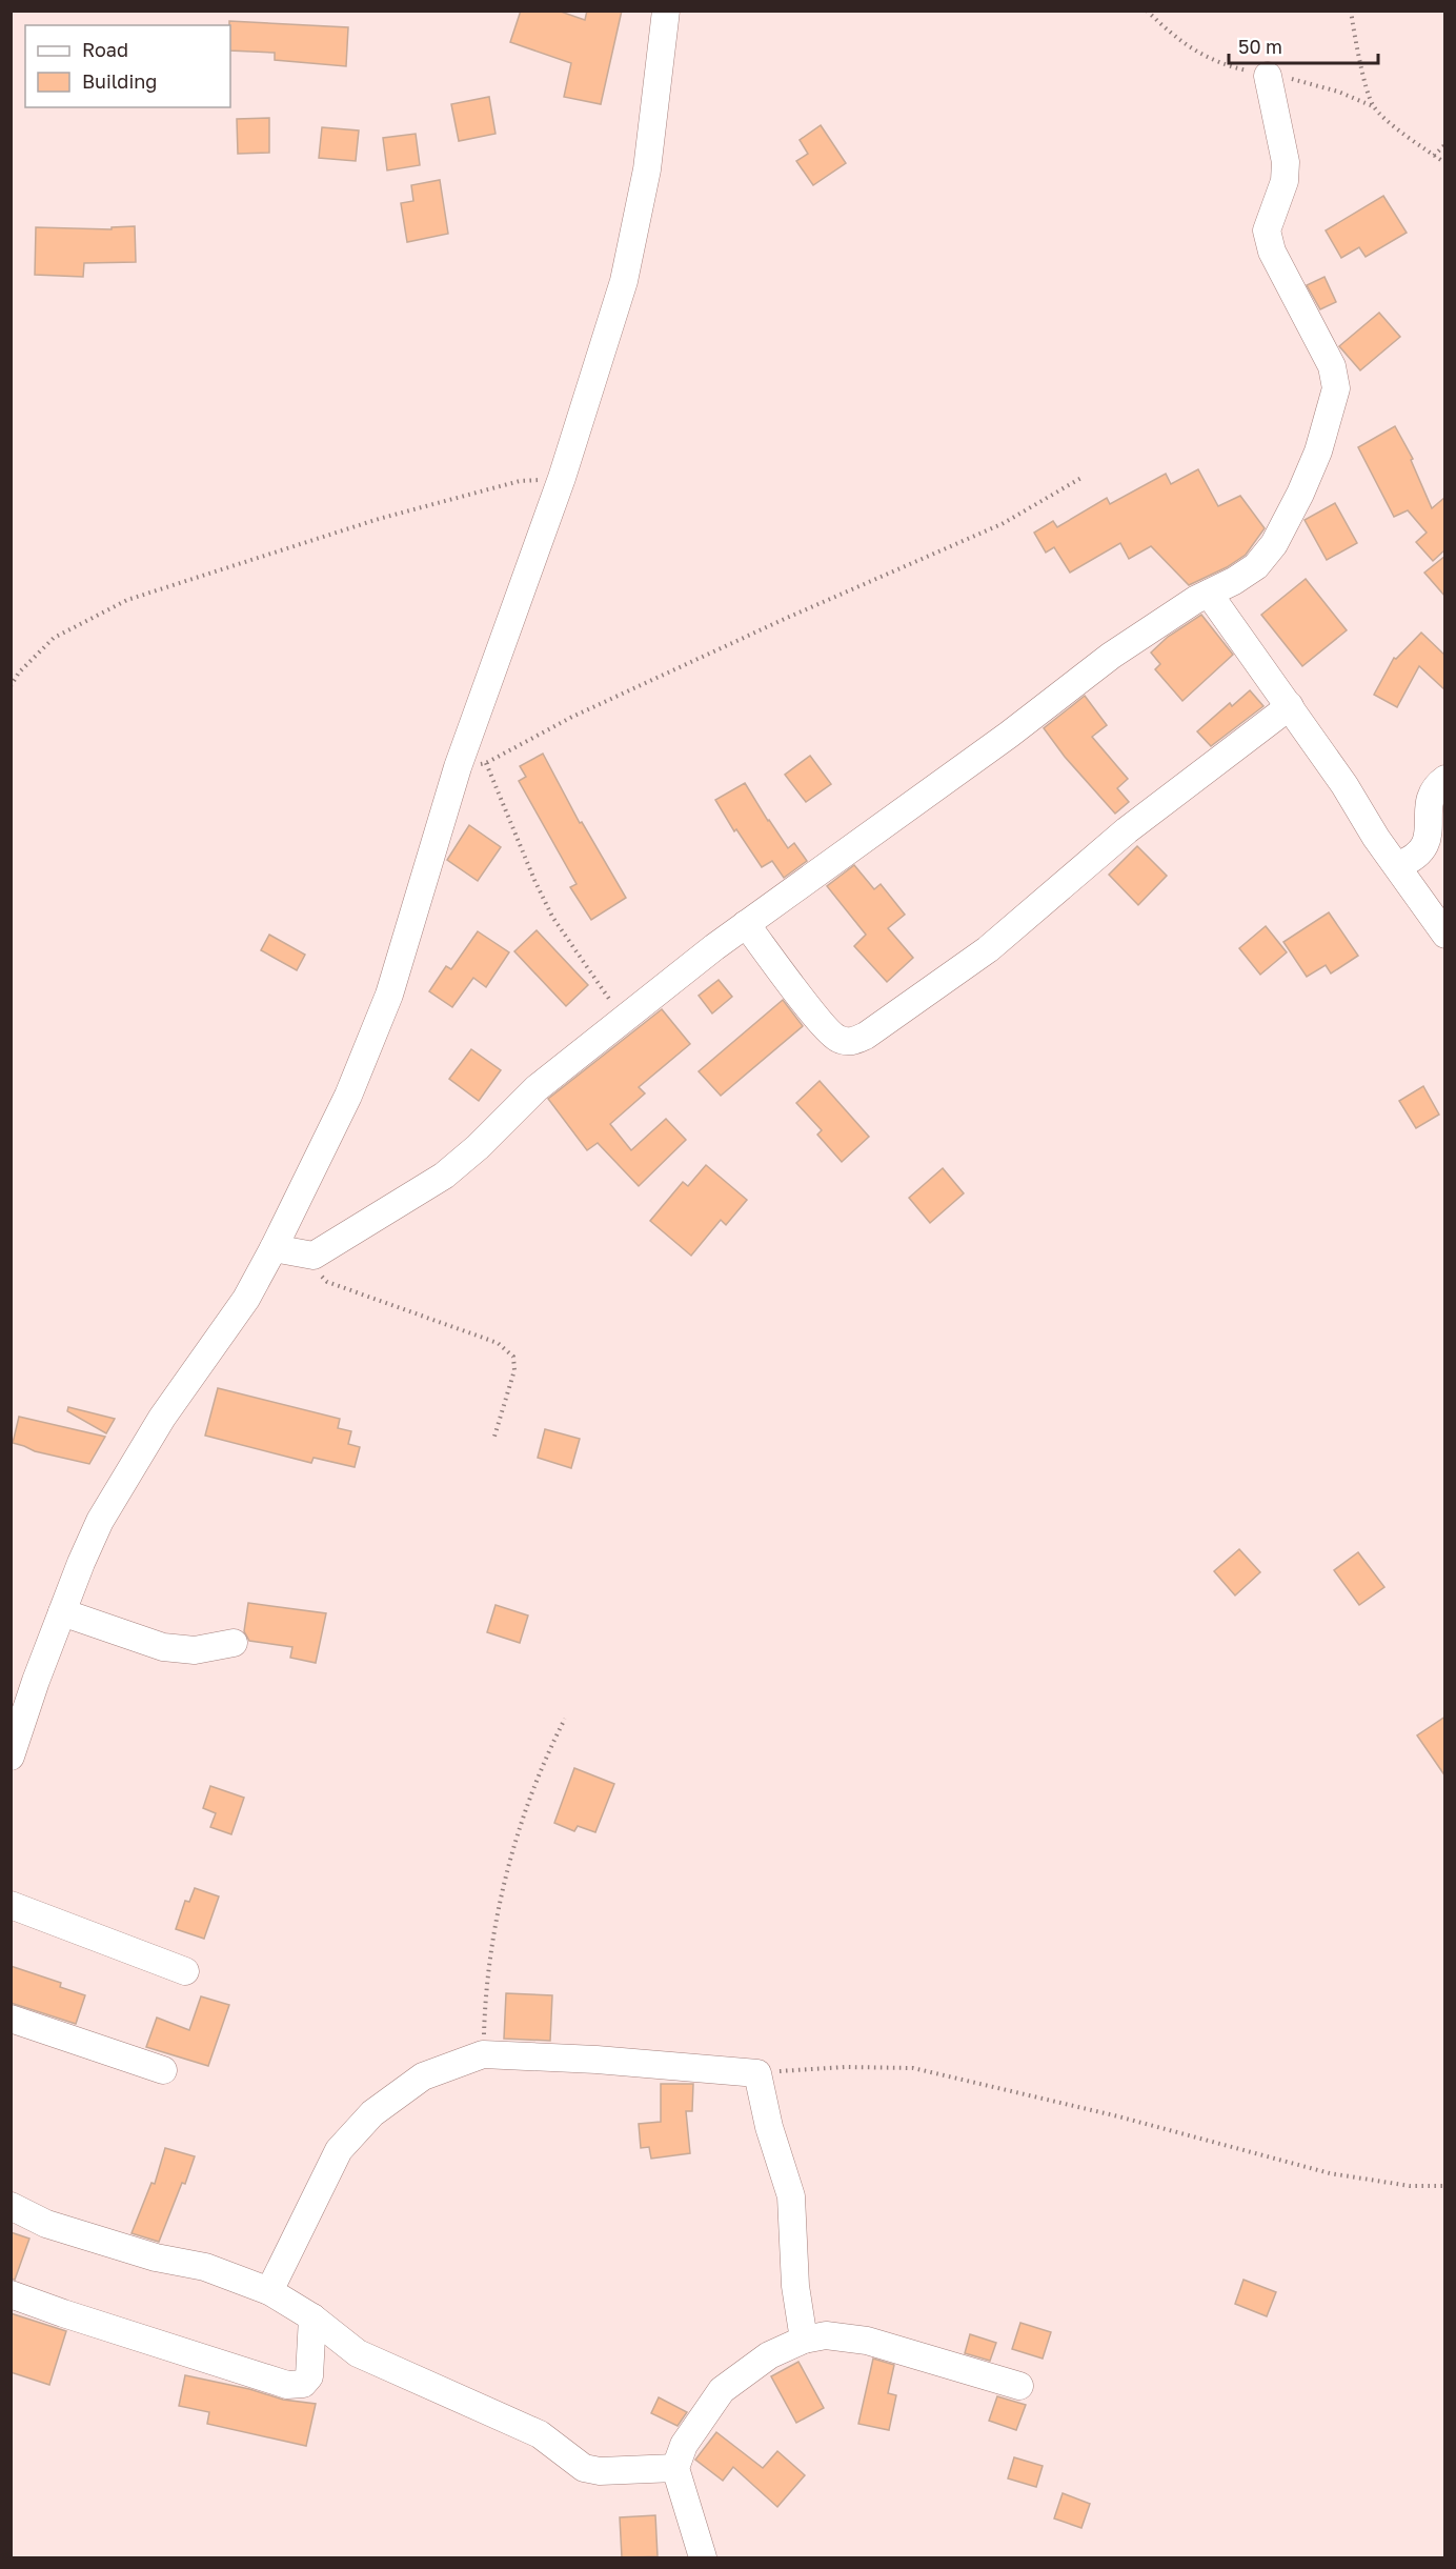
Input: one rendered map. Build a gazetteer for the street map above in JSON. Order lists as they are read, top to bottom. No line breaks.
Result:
{"legend":["Road","Building"],"scale_bar":"50 m"}
